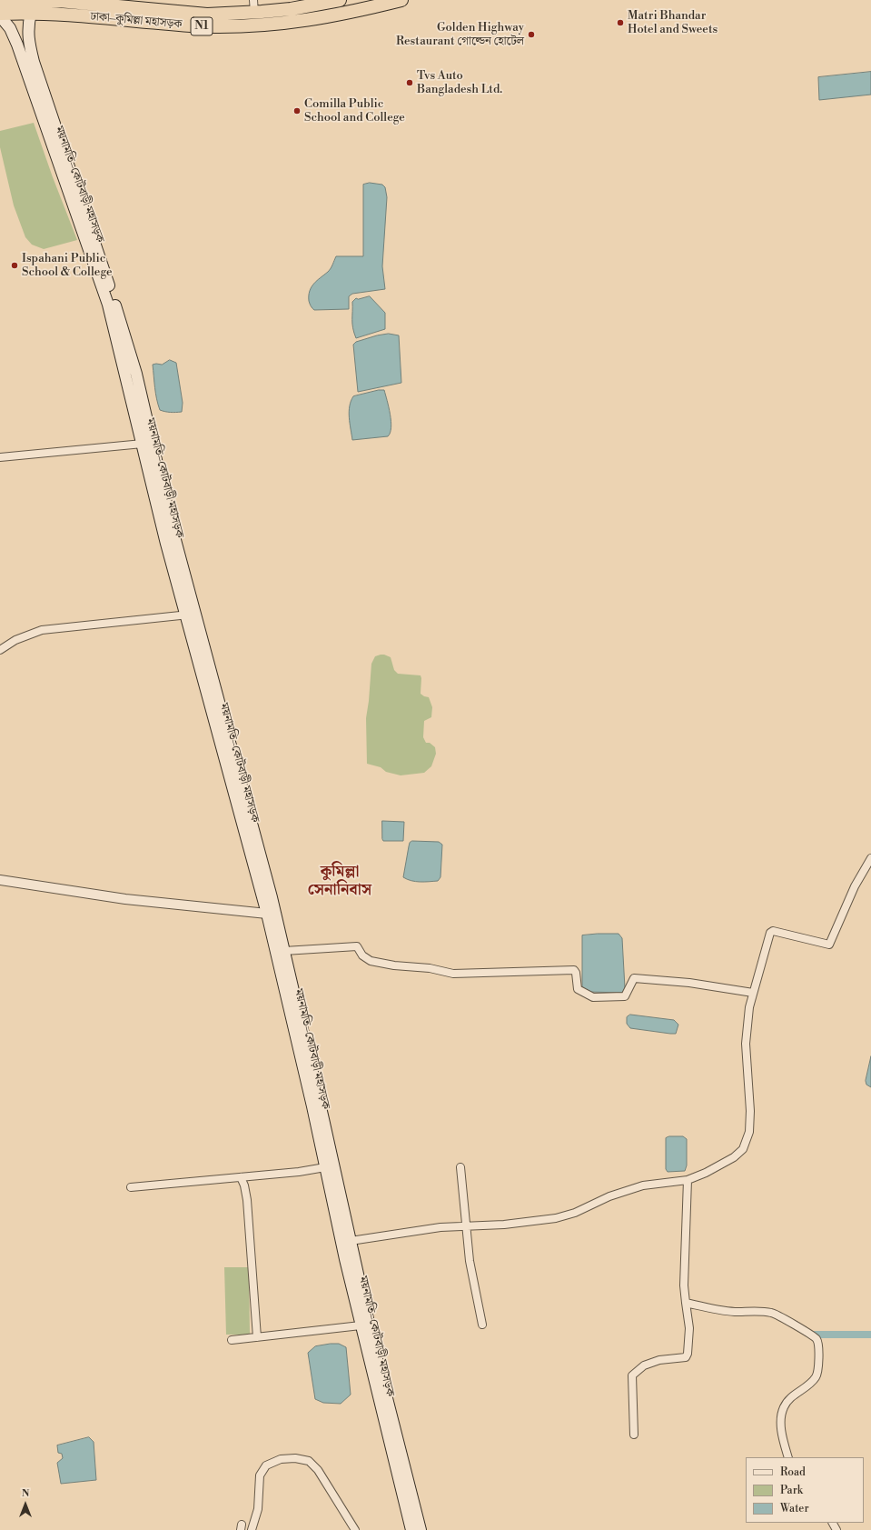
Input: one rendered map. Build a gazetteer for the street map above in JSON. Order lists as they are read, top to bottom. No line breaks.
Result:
{"streets":{"highway":["ঢাকা–কুমিল্লা মহাসড়ক","N1"],"main road":["ময়নামতি–কোটবাড়ী মহাসড়ক"]},"crossings":[["ঢাকা–কুমিল্লা মহাসড়ক","ময়নামতি–কোটবাড়ী মহাসড়ক"]],"districts":["কুমিল্লা সেনানিবাস"],"places":["Matri Bhandar Hotel and Sweets","Golden Highway Restaurant গোল্ডেন হোটেল","Tvs Auto Bangladesh Ltd.","Comilla Public School and College","Ispahani Public School & College"],"legend":["Road","Park","Water"],"north":"top"}
